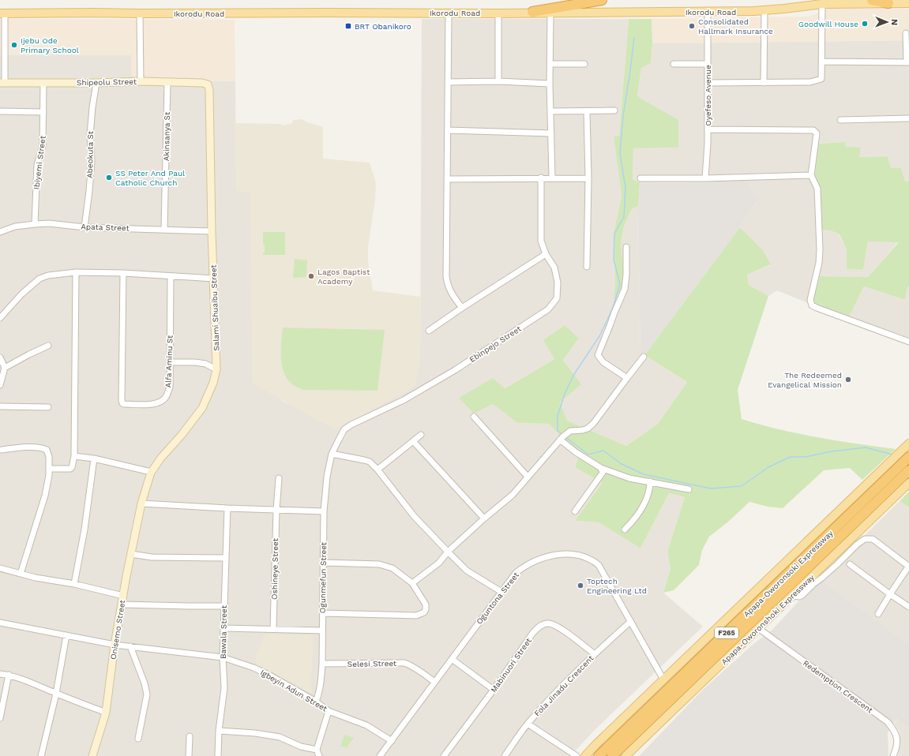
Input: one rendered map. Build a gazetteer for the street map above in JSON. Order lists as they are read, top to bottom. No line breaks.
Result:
{"streets":{"highway":["Apapa-Oworonsoki Expressway","F265"],"main road":["Ikorodu Road","Apapa-Oworonshoki Expressway"],"street":["Shipeolu Street","Oyefeso Avenue","Akinsanya St","Abeokuta St","Ibiyemi Street","Apata Street","Salami Shuaibu Street","Ebinpejo Street","Alfa Aminu St","Oshineye Street","Ogunmefun Street","Oguntona Street","Onisemo Street","Bawala Street","Selesi Street","Mabinuori Street","Fola Jinadu Crescent","Redemption Crescent","Igbeyin Adun Street"]},"crossings":[["Ikorodu Road","Oyefeso Avenue"],["Shipeolu Street","Akinsanya St"],["Shipeolu Street","Abeokuta St"],["Shipeolu Street","Ibiyemi Street"],["Shipeolu Street","Salami Shuaibu Street"],["Akinsanya St","Apata Street"],["Abeokuta St","Apata Street"],["Ibiyemi Street","Apata Street"],["Apata Street","Salami Shuaibu Street"],["Salami Shuaibu Street","Onisemo Street"],["Ebinpejo Street","Ogunmefun Street"],["Apapa-Oworonsoki Expressway","Oguntona Street"],["Apapa-Oworonsoki Expressway","Apapa-Oworonshoki Expressway"],["Ogunmefun Street","Selesi Street"],["Ogunmefun Street","Igbeyin Adun Street"],["Oguntona Street","Selesi Street"],["Oguntona Street","Fola Jinadu Crescent"],["Oguntona Street","Igbeyin Adun Street"],["Apapa-Oworonshoki Expressway","Redemption Crescent"],["Onisemo Street","Igbeyin Adun Street"],["Bawala Street","Igbeyin Adun Street"],["Mabinuori Street","Fola Jinadu Crescent"]],"places":{"other":["Goodwill House","Consolidated Hallmark Insurance","Ijebu Ode Primary School","SS Peter And Paul Catholic Church","Lagos Baptist Academy","The Redeemed Evangelical Mission","Toptech Engineering Ltd"],"transit":["BRT Obanikoro"]},"north":"right"}
